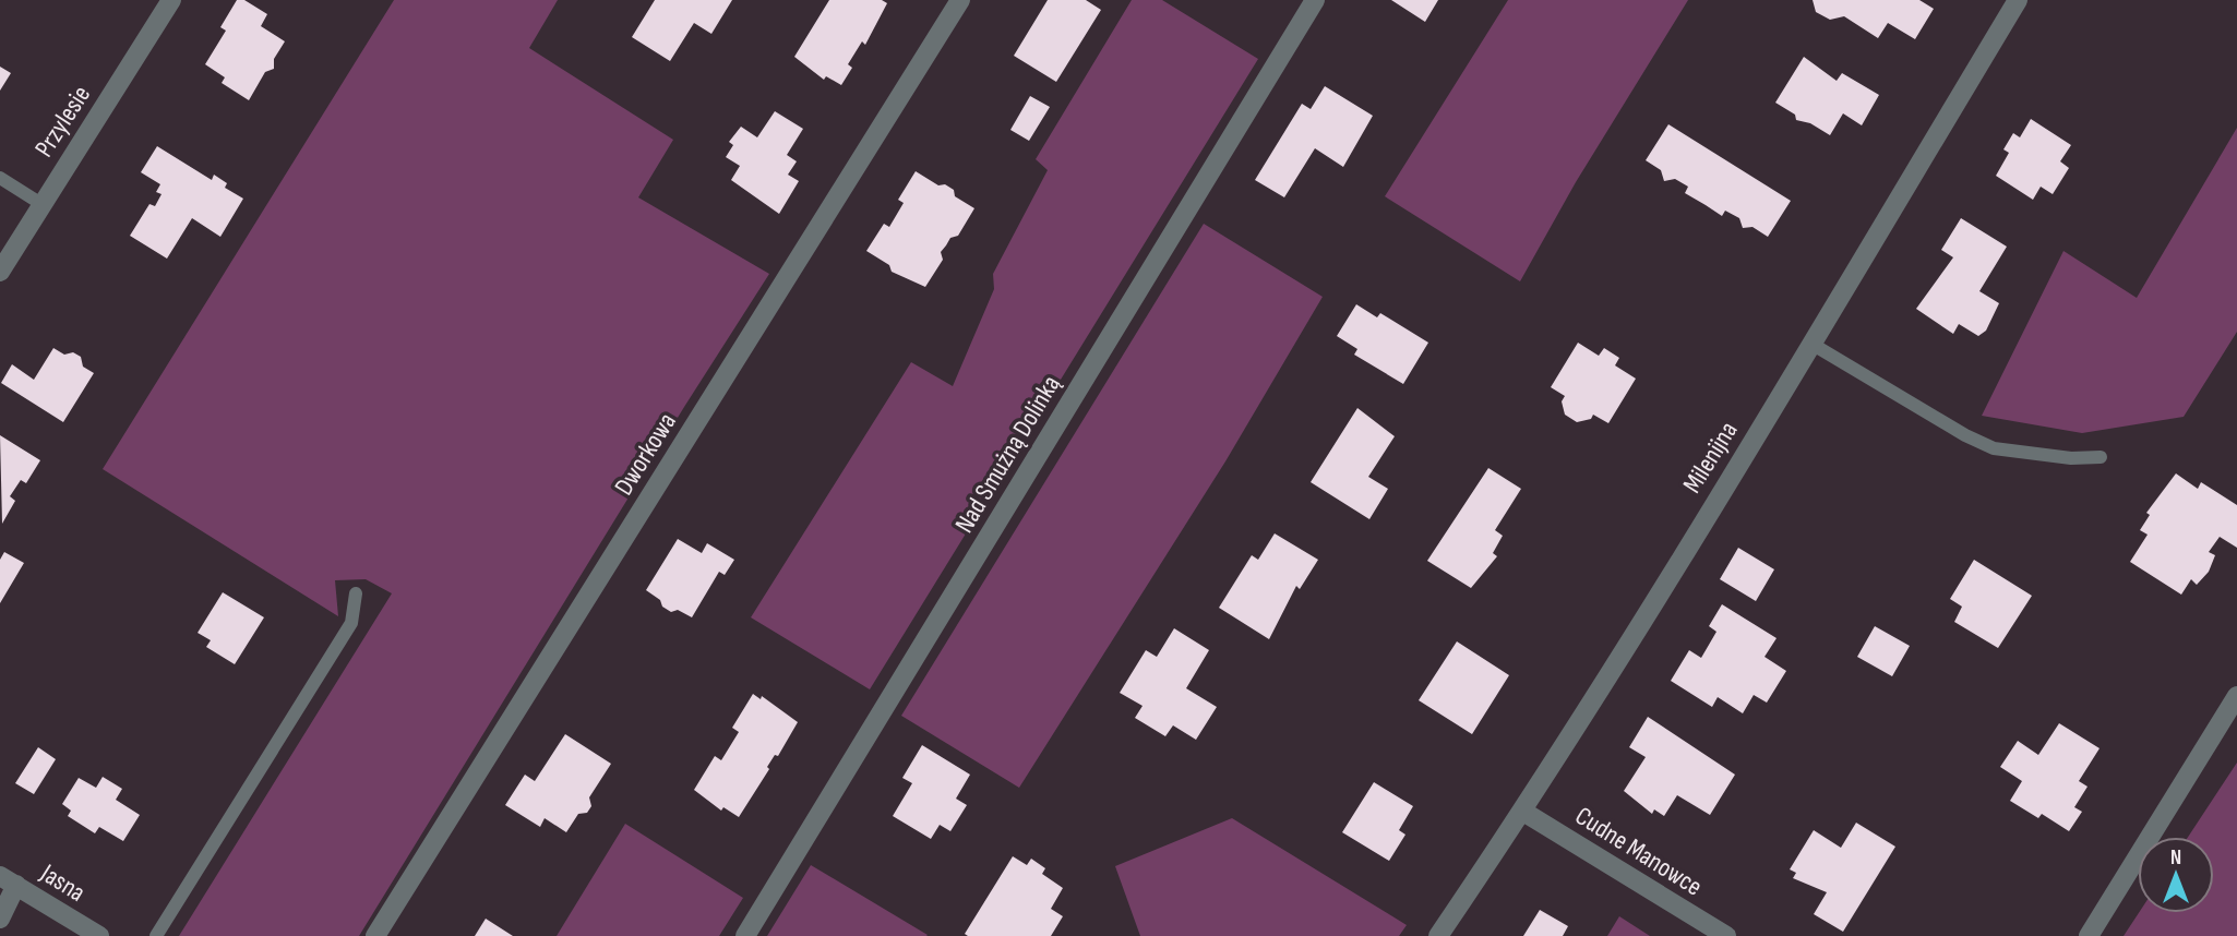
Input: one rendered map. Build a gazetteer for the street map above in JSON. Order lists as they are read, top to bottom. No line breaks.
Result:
{"streets":{"street":["Przylesie","Dworkowa","Nad Smużną Dolinką","Milenijna","Cudne Manowce","Jasna"]},"crossings":[["Milenijna","Cudne Manowce"]],"north":"top"}
